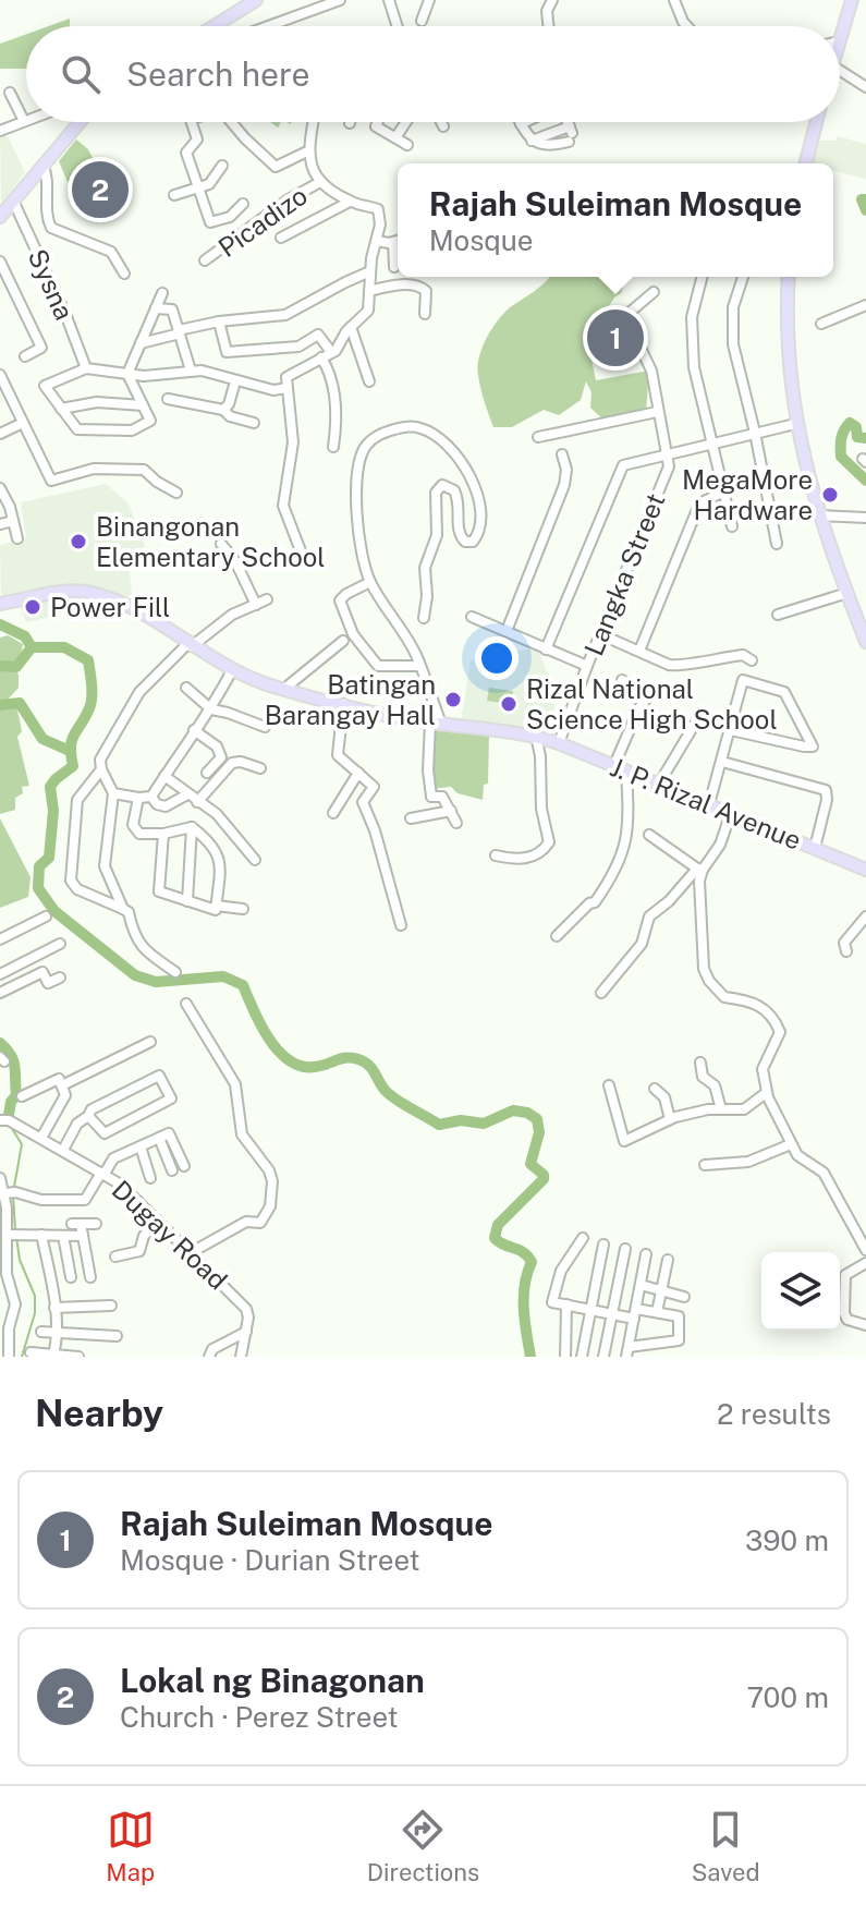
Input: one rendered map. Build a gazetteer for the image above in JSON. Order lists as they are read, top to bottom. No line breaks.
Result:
{"streets":{"main road":["J. P. Rizal Avenue"],"street":["Picadizo","Sysna","Langka Street","Dugay Road"]},"crossings":[["Langka Street","J. P. Rizal Avenue"]],"places":["MegaMore Hardware","Binangonan Elementary School","Power Fill","Batingan Barangay Hall","Rizal National Science High School"],"page":{"search":"Search here","pins":["2","1"],"popup":["Rajah Suleiman Mosque","Mosque"],"heading":["Nearby","2 results"],"list":[{"mark":"1","name":"Rajah Suleiman Mosque","note":"Mosque · Durian Street","value":"390 m"},{"mark":"2","name":"Lokal ng Binagonan","note":"Church · Perez Street","value":"700 m"}],"nav":["Map","Directions","Saved"]}}
